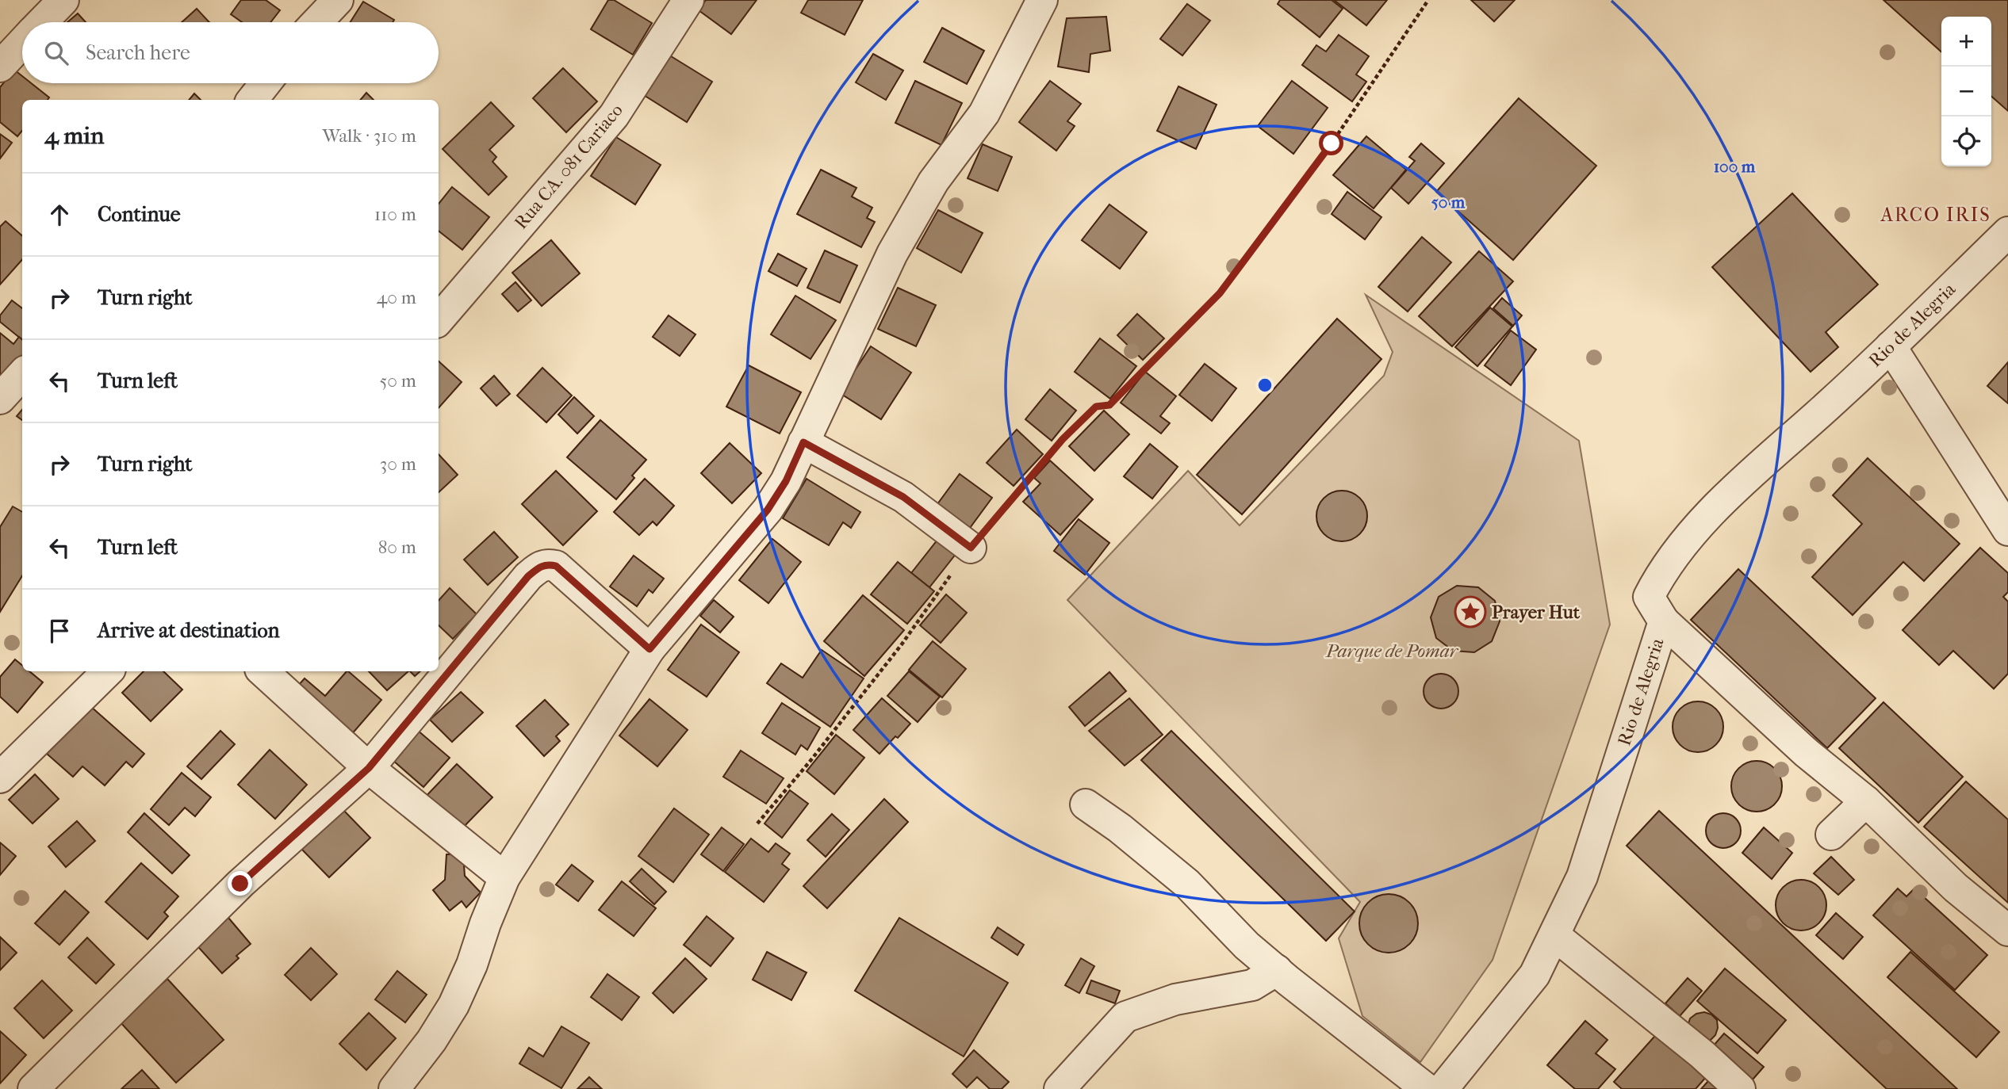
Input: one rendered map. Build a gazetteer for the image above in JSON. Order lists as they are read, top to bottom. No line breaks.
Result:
{"streets":{"street":["Rua CA. 081 Cariaco","Rio de Alegria"]},"districts":["ARCO IRIS"],"parks":["Parque de Pomar"],"places":{"place":["Prayer Hut"]},"page":{"map_buttons":["+","−"],"search":"Search here","heading":["4 min","Walk · 310 m"],"list":[["Continue","110 m"],["Turn right","40 m"],["Turn left","50 m"],["Turn right","30 m"],["Turn left","80 m"],"Arrive at destination"]},"rings":["100 m","50 m"]}
